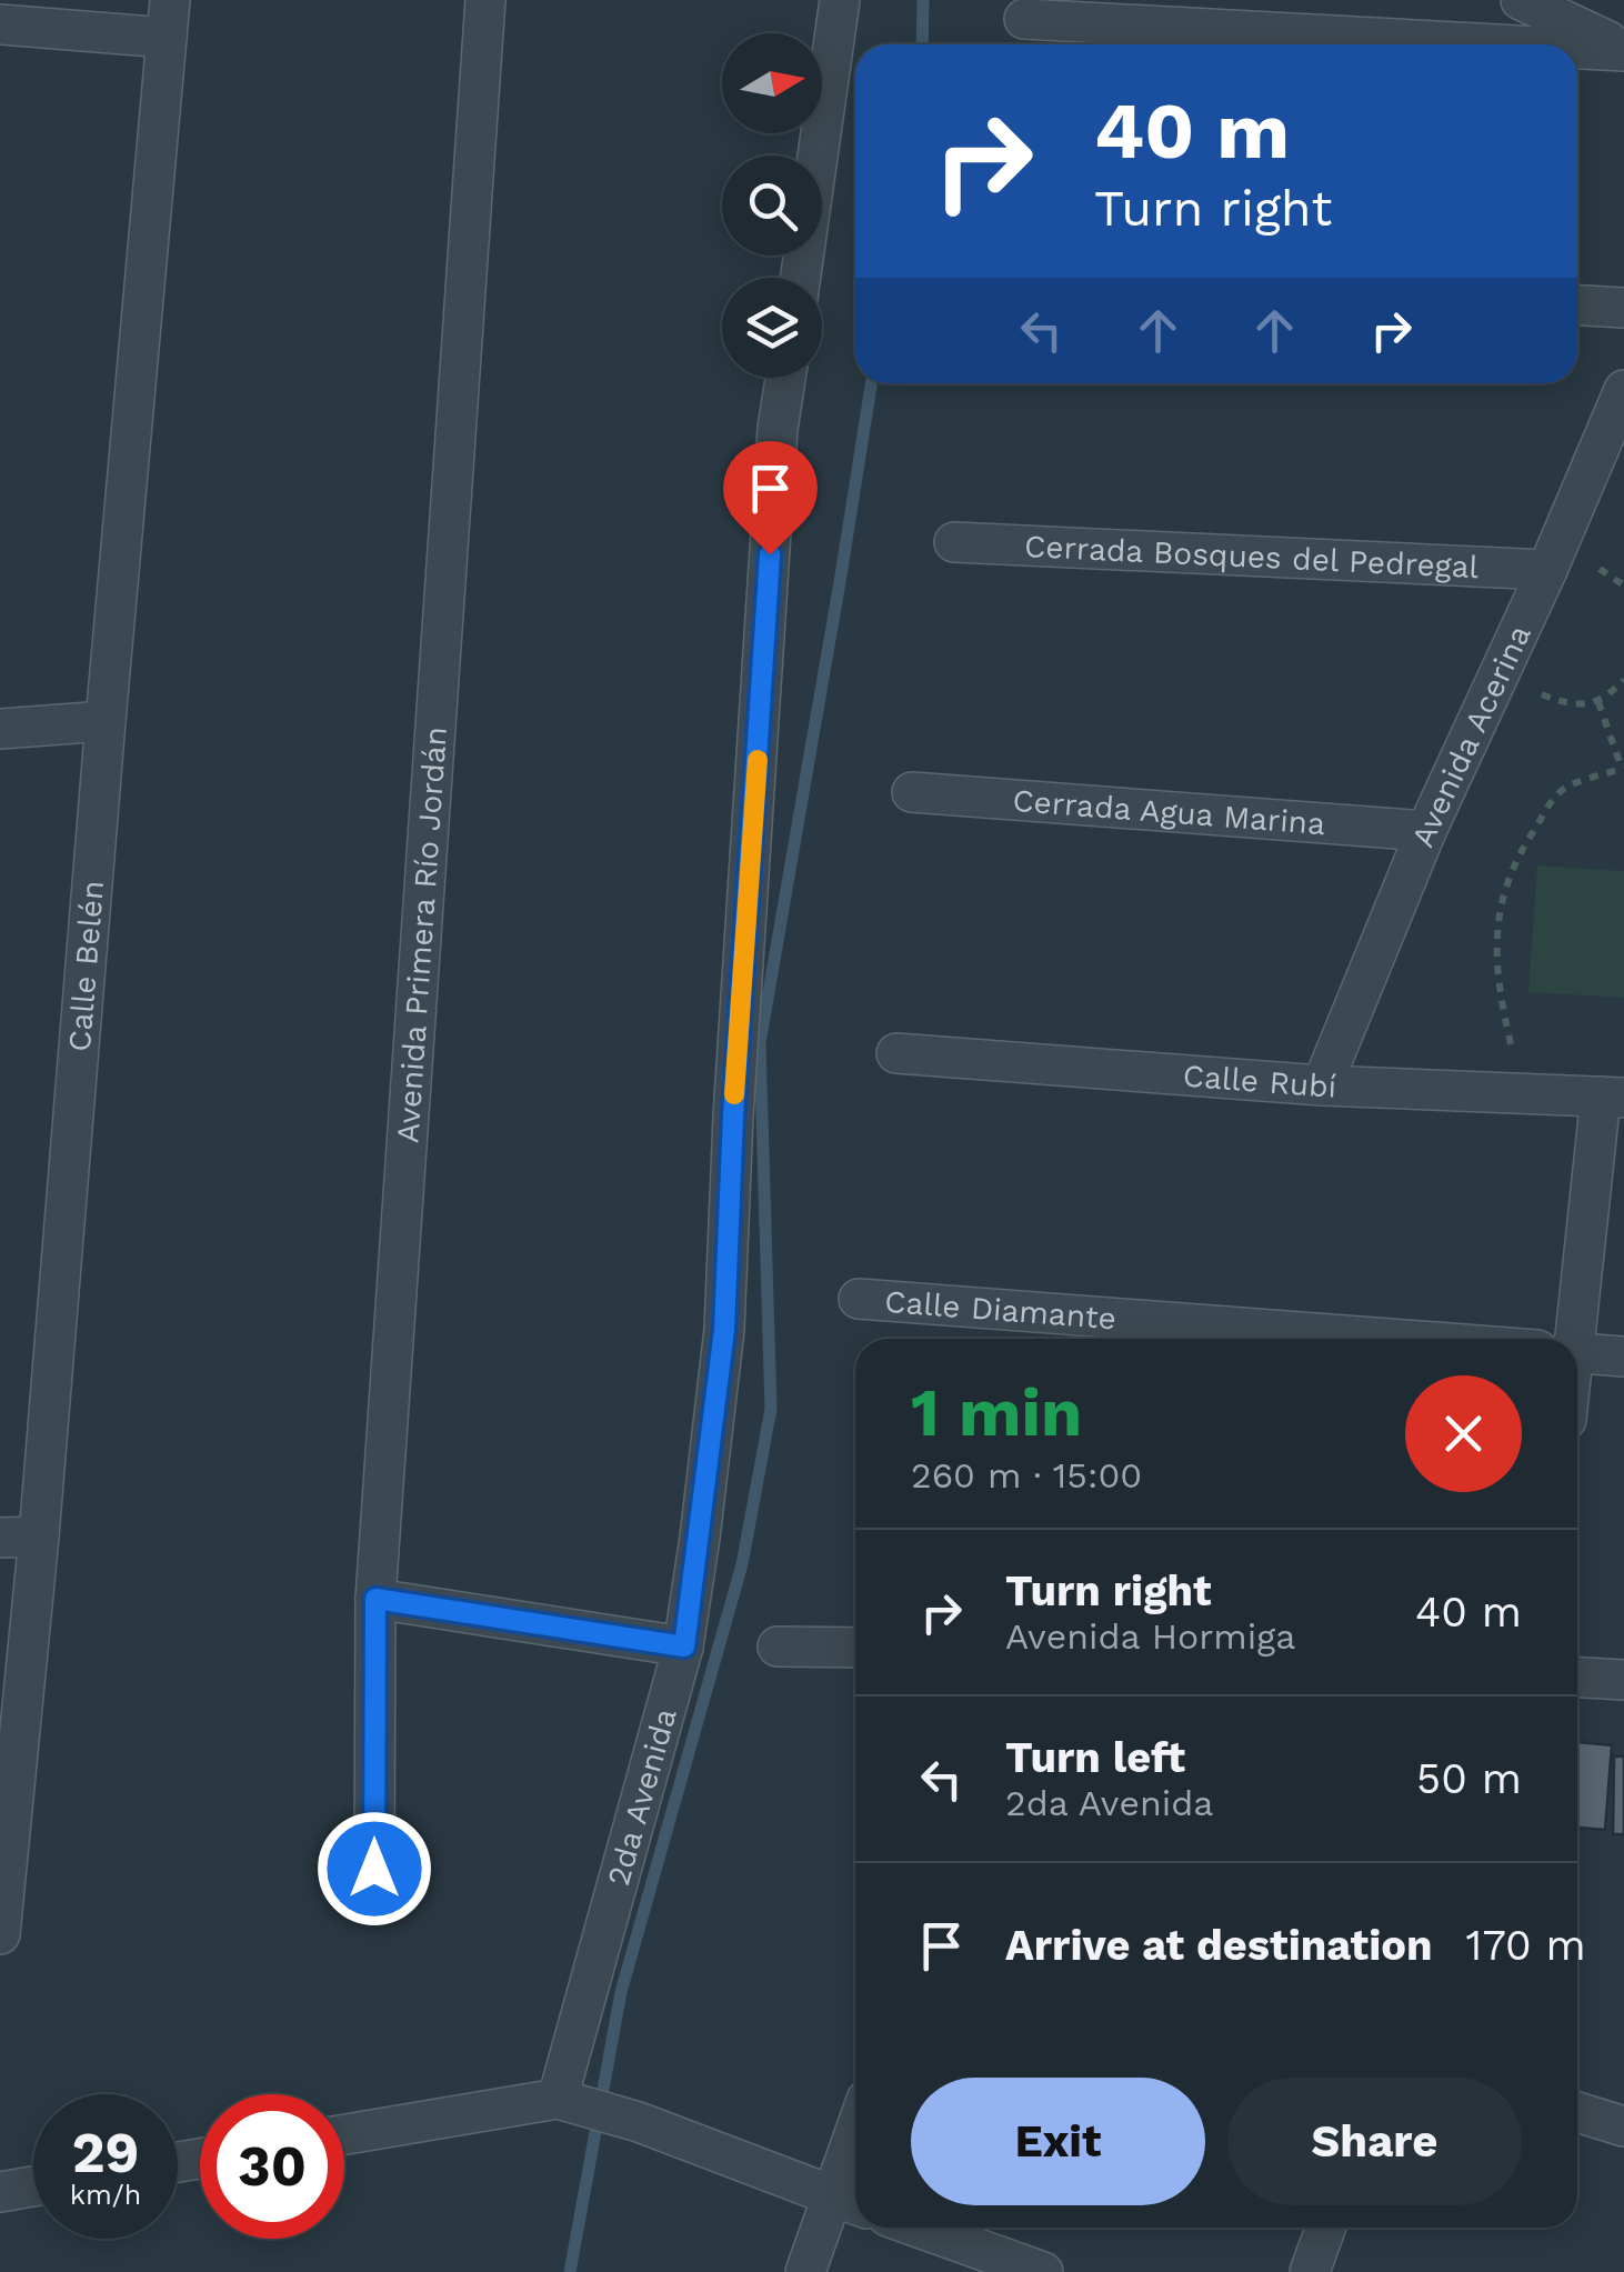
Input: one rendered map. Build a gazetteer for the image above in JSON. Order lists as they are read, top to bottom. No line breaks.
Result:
{"streets":{"street":["Cerrada Bosques del Pedregal","Avenida Acerina","Cerrada Agua Marina","Avenida Primera Río Jordán","Calle Belén","Calle Rubí","Calle Diamante","2da Avenida"]},"crossings":[["Cerrada Bosques del Pedregal","Avenida Acerina"],["Avenida Acerina","Cerrada Agua Marina"],["Avenida Acerina","Calle Rubí"]],"north":"right","page":{"turn":["40 m","Turn right"],"heading":["1 min","260 m · 15:00"],"list":[{"name":"Turn right","note":"Avenida Hormiga","value":"40 m"},{"name":"Turn left","note":"2da Avenida","value":"50 m"},{"name":"Arrive at destination","value":"170 m"}],"buttons":["Exit","Share"],"speed":"29 km/h","limit":"30"}}
